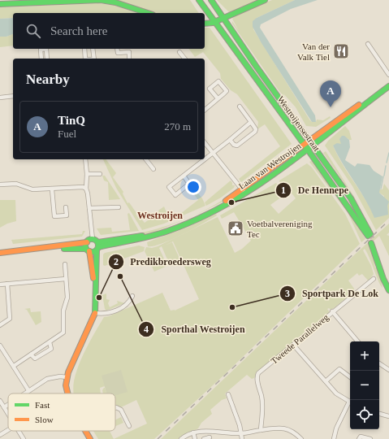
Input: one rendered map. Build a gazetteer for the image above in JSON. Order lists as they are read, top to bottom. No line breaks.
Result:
{"streets":{"main road":["Westroijensestraat","Laan van Westroijen"],"street":["Tweede Parallelweg"]},"crossings":[["Westroijensestraat","Laan van Westroijen"]],"districts":["Westroijen"],"places":{"restaurant":["Van der Valk Tiel"],"other":["De Hennepe","Sporthal Westroijen","Predikbroedersweg","Sportpark De Lok"],"public building":["Voetbalvereniging Tec"]},"legend":["Fast","Slow"],"page":{"search":"Search here","heading":"Nearby","pins":"A","list":[{"mark":"A","name":"TinQ","note":"Fuel","value":"270 m"}],"map_buttons":["+","−"]}}
